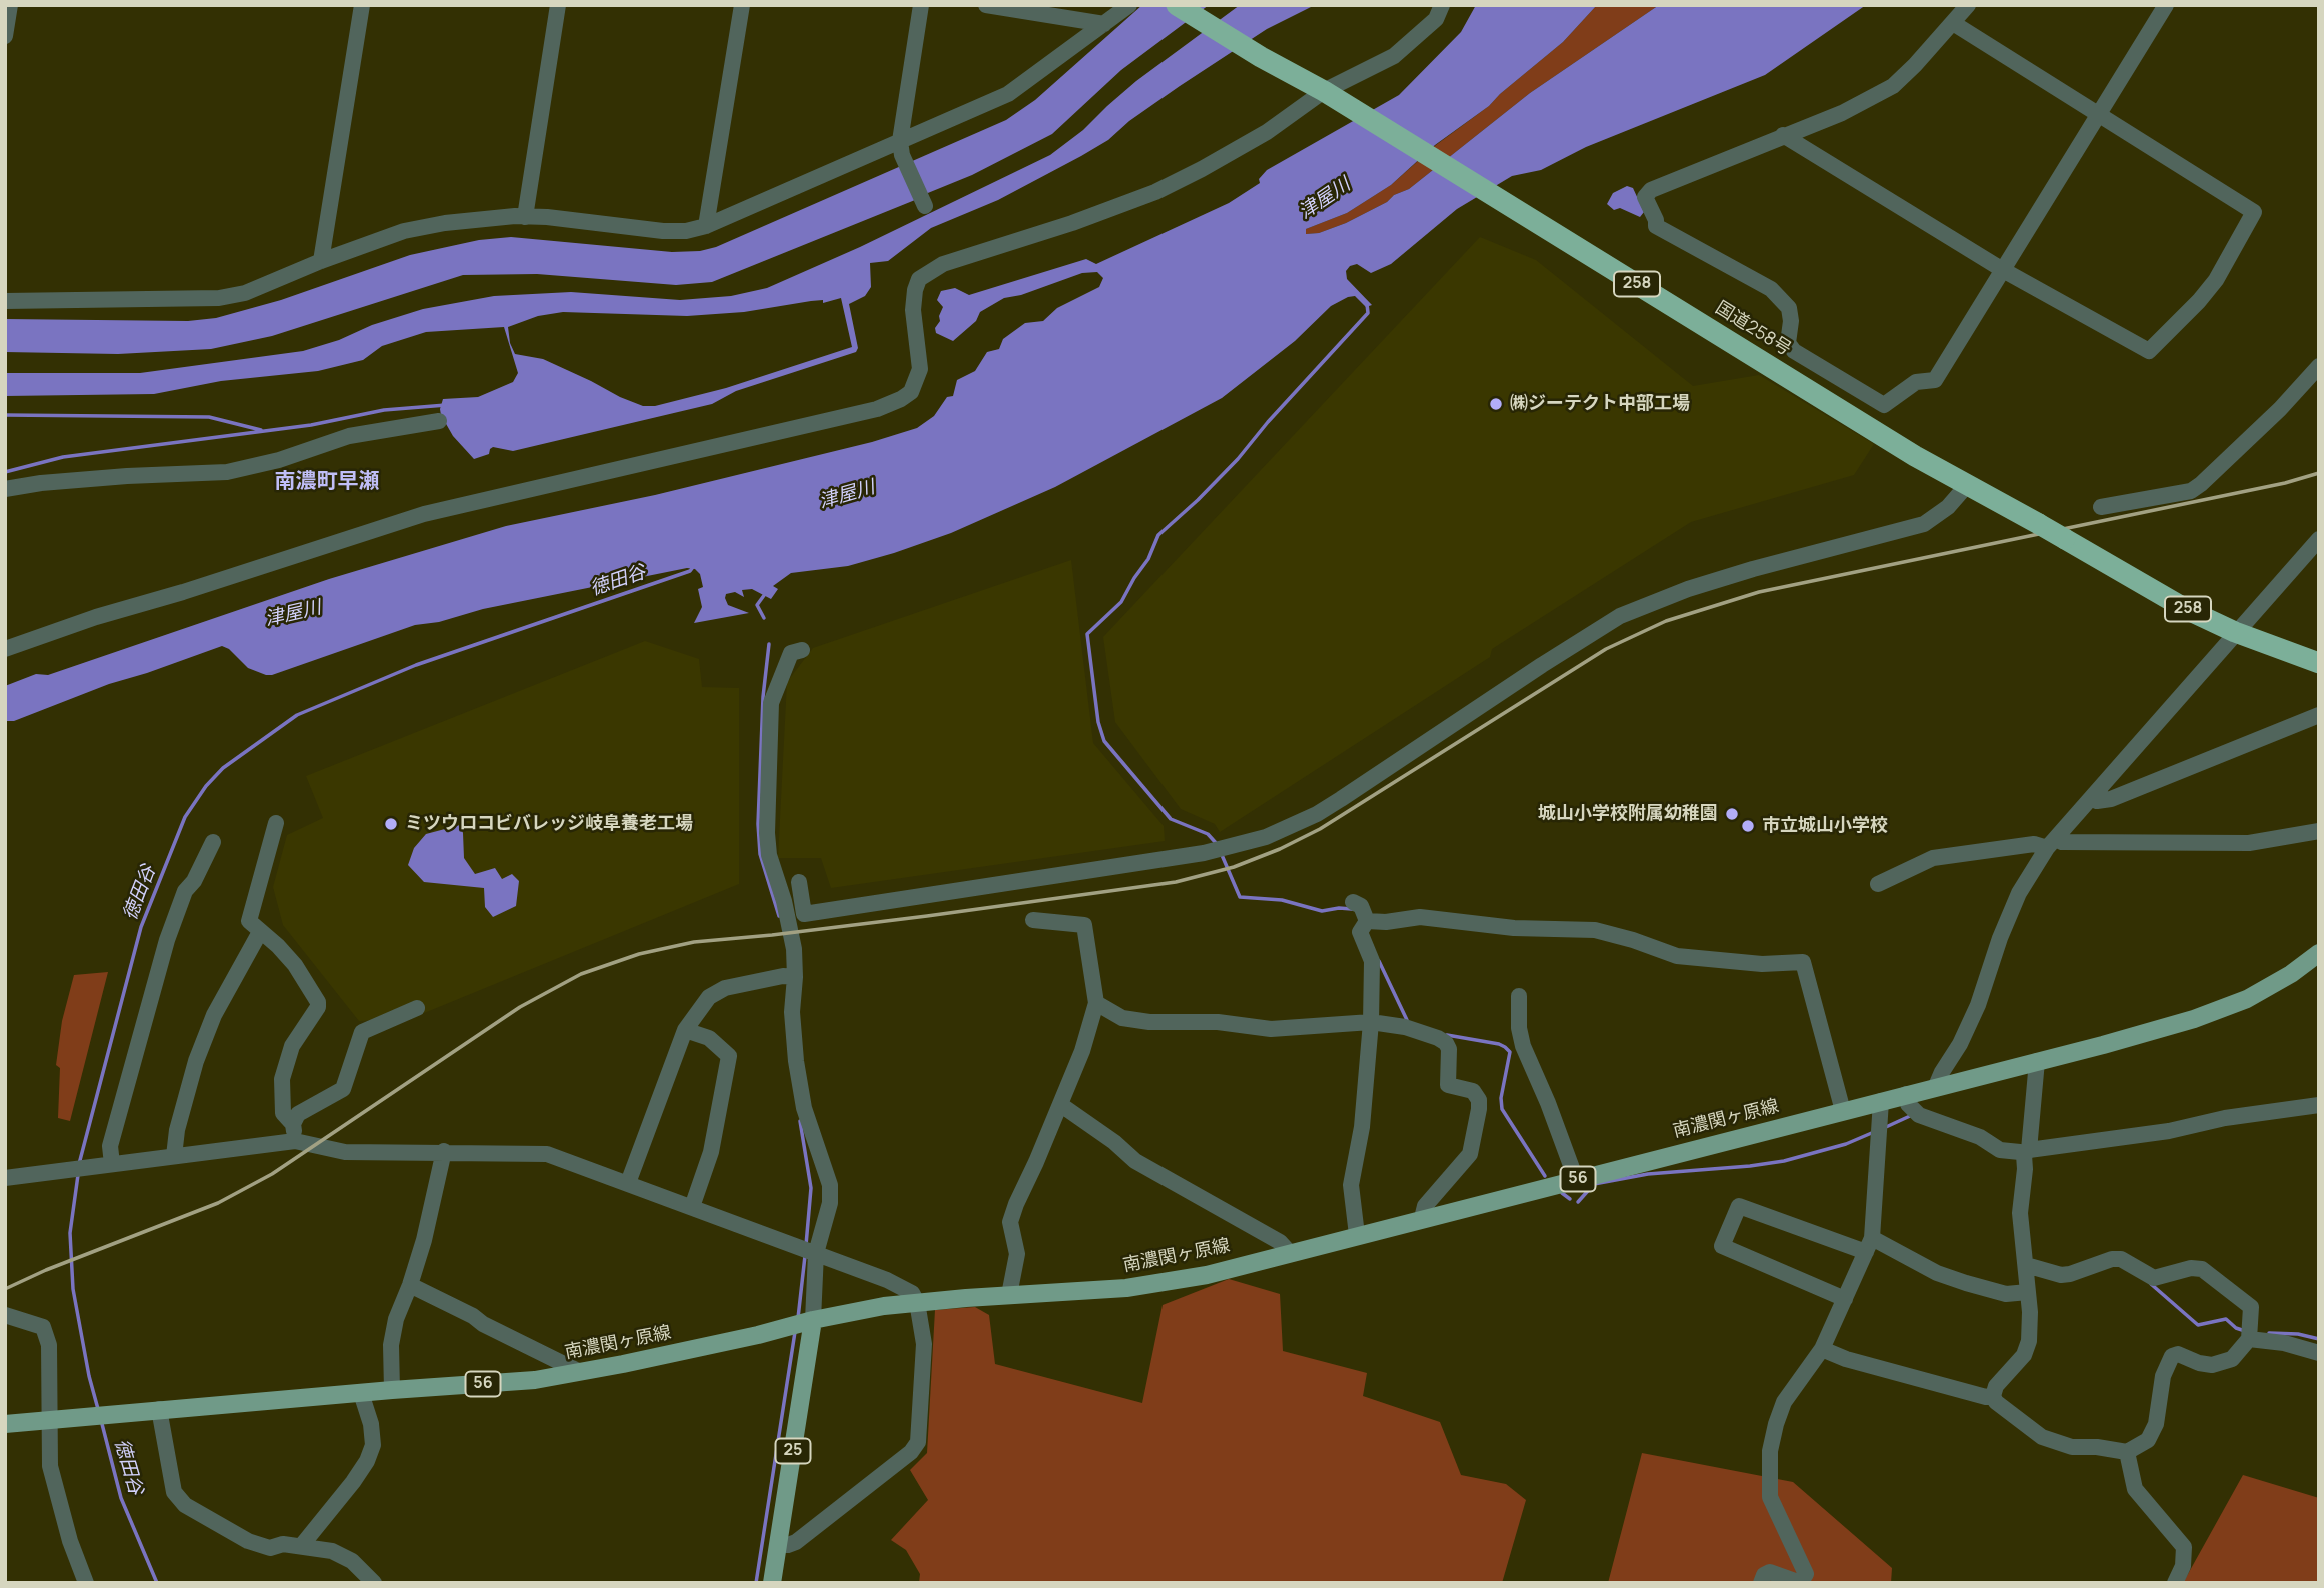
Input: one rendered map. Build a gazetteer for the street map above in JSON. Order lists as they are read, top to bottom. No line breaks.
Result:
{"streets":{"highway":["258","国道258号"],"main road":["南濃関ヶ原線","56","25"]},"crossings":[["南濃関ヶ原線","25"]],"districts":["南濃町早瀬"],"water":["津屋川","徳田谷"],"places":["㈱ジーテクト中部工場","城山小学校附属幼稚園","ミツウロコビバレッジ岐阜養老工場","市立城山小学校"]}
